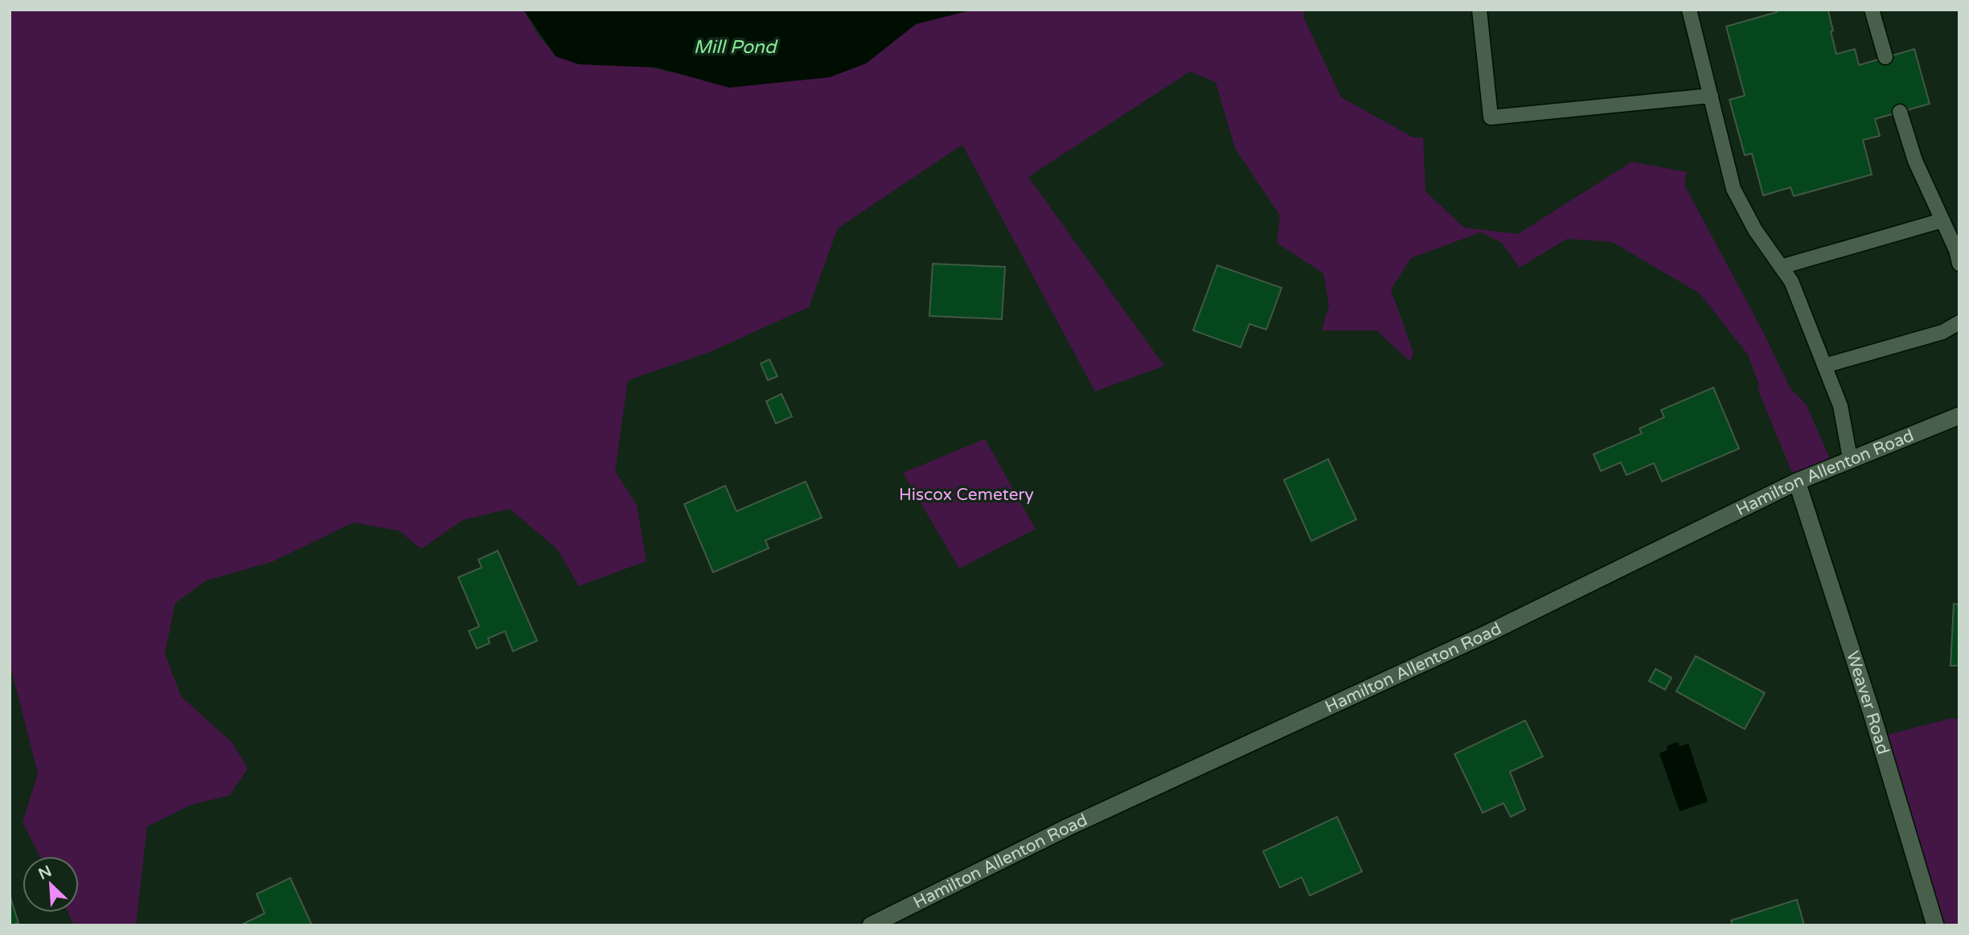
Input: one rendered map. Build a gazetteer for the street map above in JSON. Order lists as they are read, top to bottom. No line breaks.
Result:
{"streets":{"street":["Hamilton Allenton Road","Weaver Road"]},"crossings":[["Hamilton Allenton Road","Weaver Road"]],"water":["Mill Pond"],"parks":["Hiscox Cemetery"],"north":"top left"}
